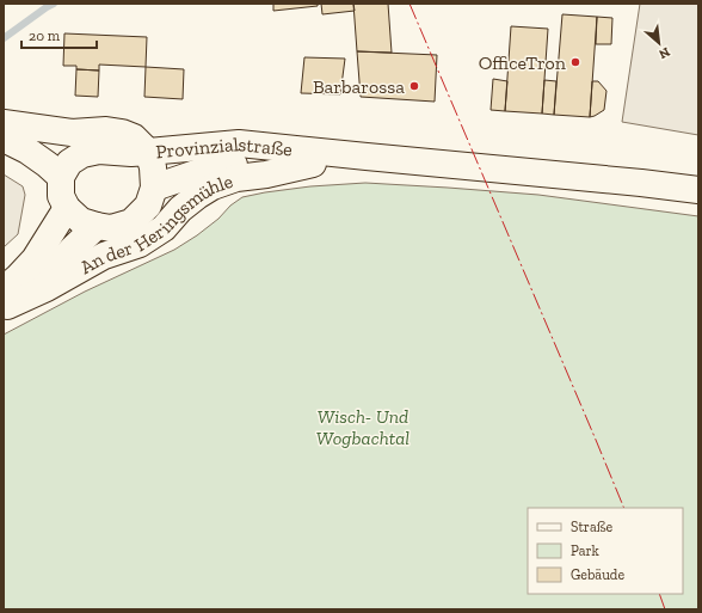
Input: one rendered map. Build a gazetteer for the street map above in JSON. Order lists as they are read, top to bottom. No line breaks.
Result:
{"streets":{"main road":["Provinzialstraße","An der Heringsmühle"]},"crossings":[["Provinzialstraße","An der Heringsmühle"]],"parks":["Wisch- Und Wogbachtal"],"places":["OfficeTron","Barbarossa"],"legend":["Straße","Park","Gebäude"],"scale_bar":"20 m","north":"bottom right"}
